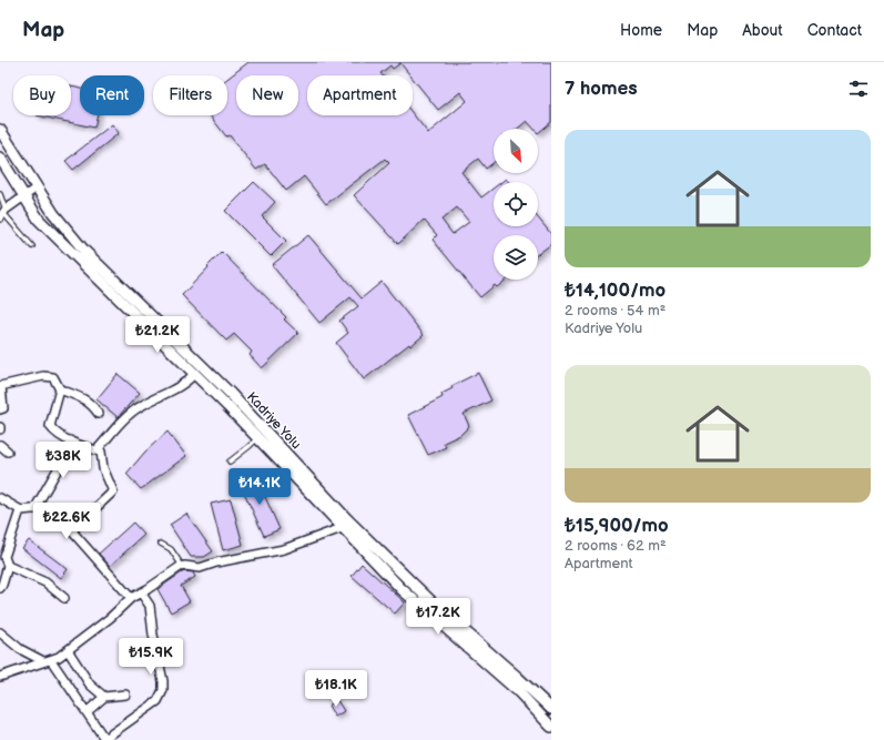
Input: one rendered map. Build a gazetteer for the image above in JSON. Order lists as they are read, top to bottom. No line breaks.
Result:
{"streets":{"main road":["Kadriye Yolu"]},"north":"bottom right","page":{"header":"Map","nav":["Home","Map","About","Contact"],"heading":"7 homes","chip":["Buy","Rent","Filters","New","Apartment"],"list":[{"name":"₺14,100/mo","note":"2 rooms · 54 m² · Kadriye Yolu"},{"name":"₺15,900/mo","note":"2 rooms · 62 m² · Apartment"}],"price":["₺21.2K","₺38K","₺14.1K","₺22.6K","₺17.2K","₺15.9K","₺18.1K"]}}
